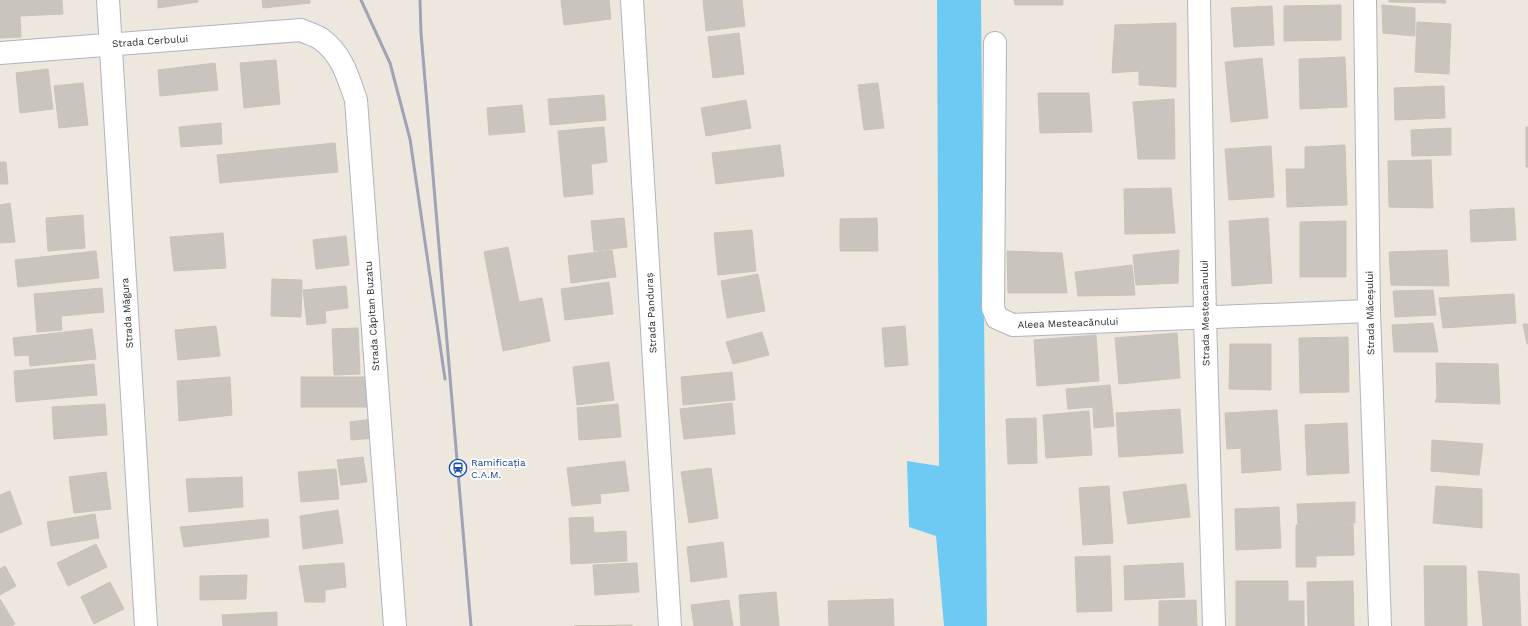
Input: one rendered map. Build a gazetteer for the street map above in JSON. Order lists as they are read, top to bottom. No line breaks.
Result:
{"streets":{"street":["Strada Cerbului","Strada Măgura","Strada Panduraș","Strada Mesteacănului","Strada Măceșului","Strada Căpitan Buzatu","Aleea Mesteacănului"]},"crossings":[["Strada Cerbului","Strada Măgura"],["Strada Cerbului","Strada Căpitan Buzatu"],["Strada Mesteacănului","Aleea Mesteacănului"],["Strada Măceșului","Aleea Mesteacănului"]],"places":{"station":["Ramificația C.A.M."]}}
